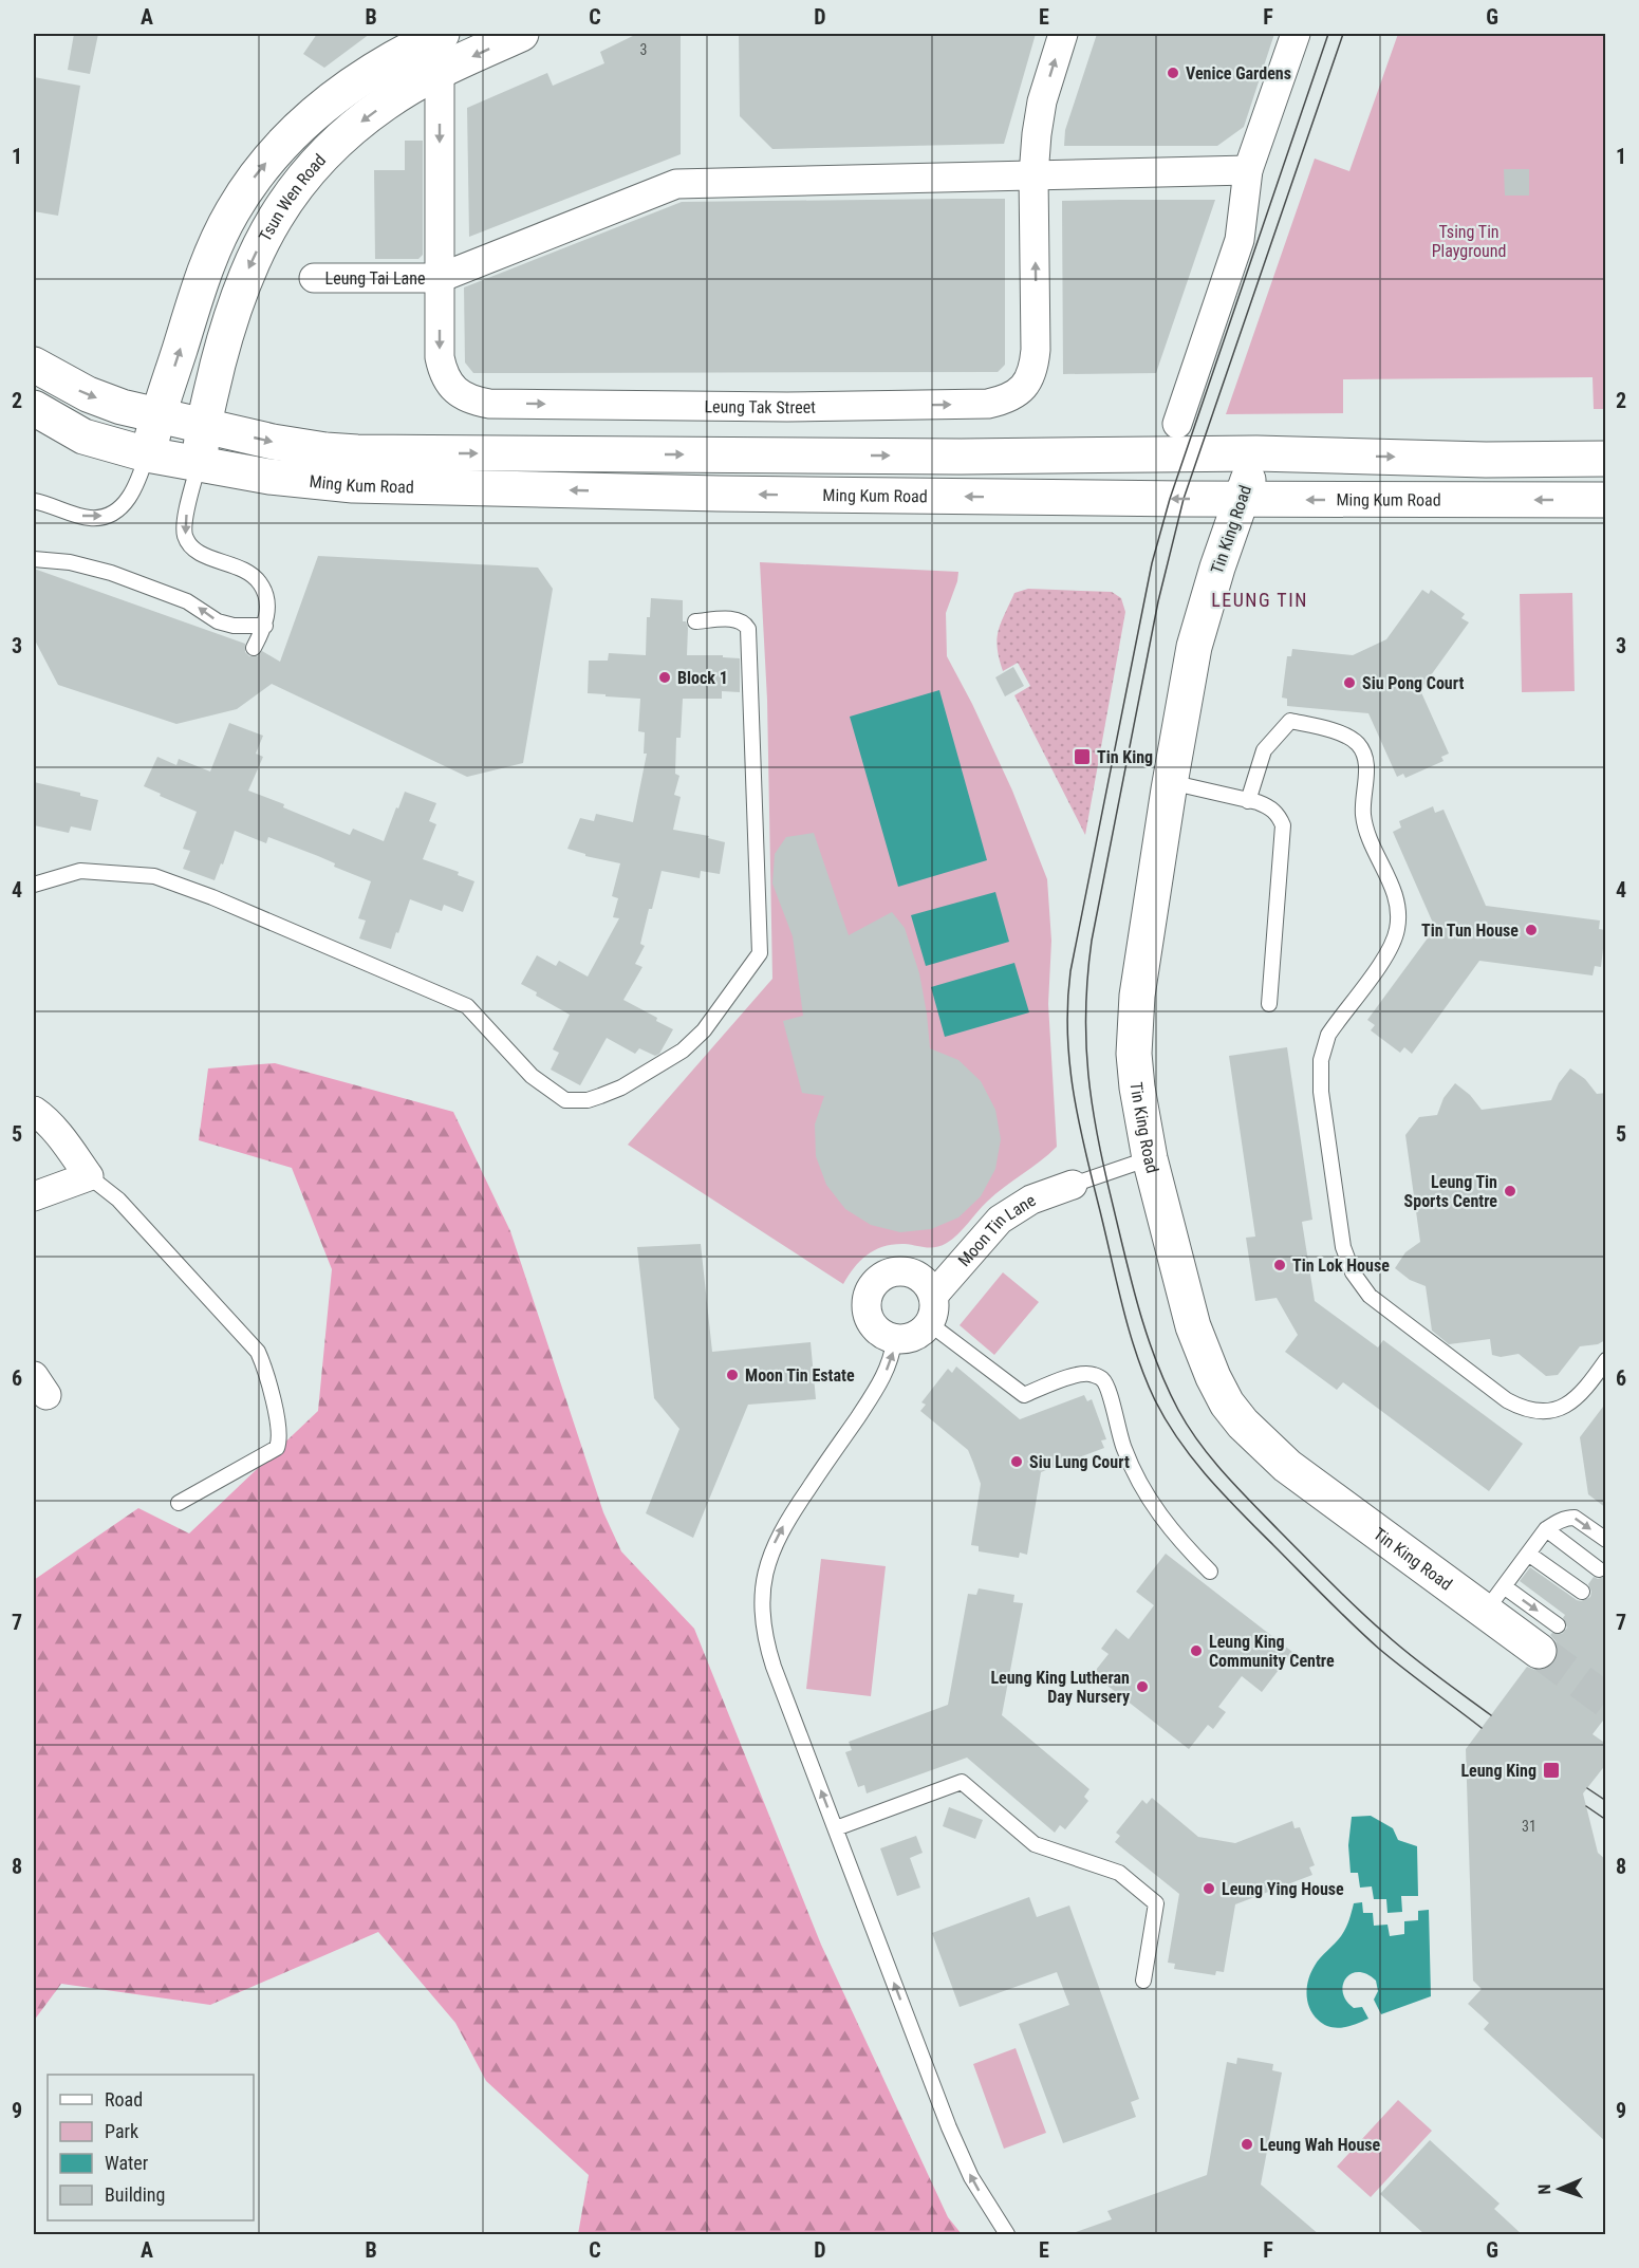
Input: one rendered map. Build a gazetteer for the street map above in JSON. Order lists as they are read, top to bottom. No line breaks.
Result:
{"streets":{"main road":["Tsun Wen Road","Ming Kum Road","Tin King Road"],"street":["Leung Tai Lane","Leung Tak Street","Moon Tin Lane"]},"crossings":[["Tsun Wen Road","Leung Tak Street"],["Tsun Wen Road","Ming Kum Road"],["Leung Tai Lane","Leung Tak Street"],["Ming Kum Road","Tin King Road"]],"districts":["LEUNG TIN"],"parks":["Tsing Tin Playground"],"places":{"other":["Venice Gardens","Block 1","Siu Pong Court","Tin Tun House","Leung Tin Sports Centre","Tin Lok House","Moon Tin Estate","Siu Lung Court","Leung King Community Centre","Leung King Lutheran Day Nursery","Leung Ying House","Leung Wah House"],"transit":["Tin King","Leung King"]},"house_numbers":["3","31"],"legend":["Road","Park","Water","Building"],"north":"left","grid":{"columns":["A","B","C","D","E","F","G"],"rows":["1","2","3","4","5","6","7","8","9"]}}
